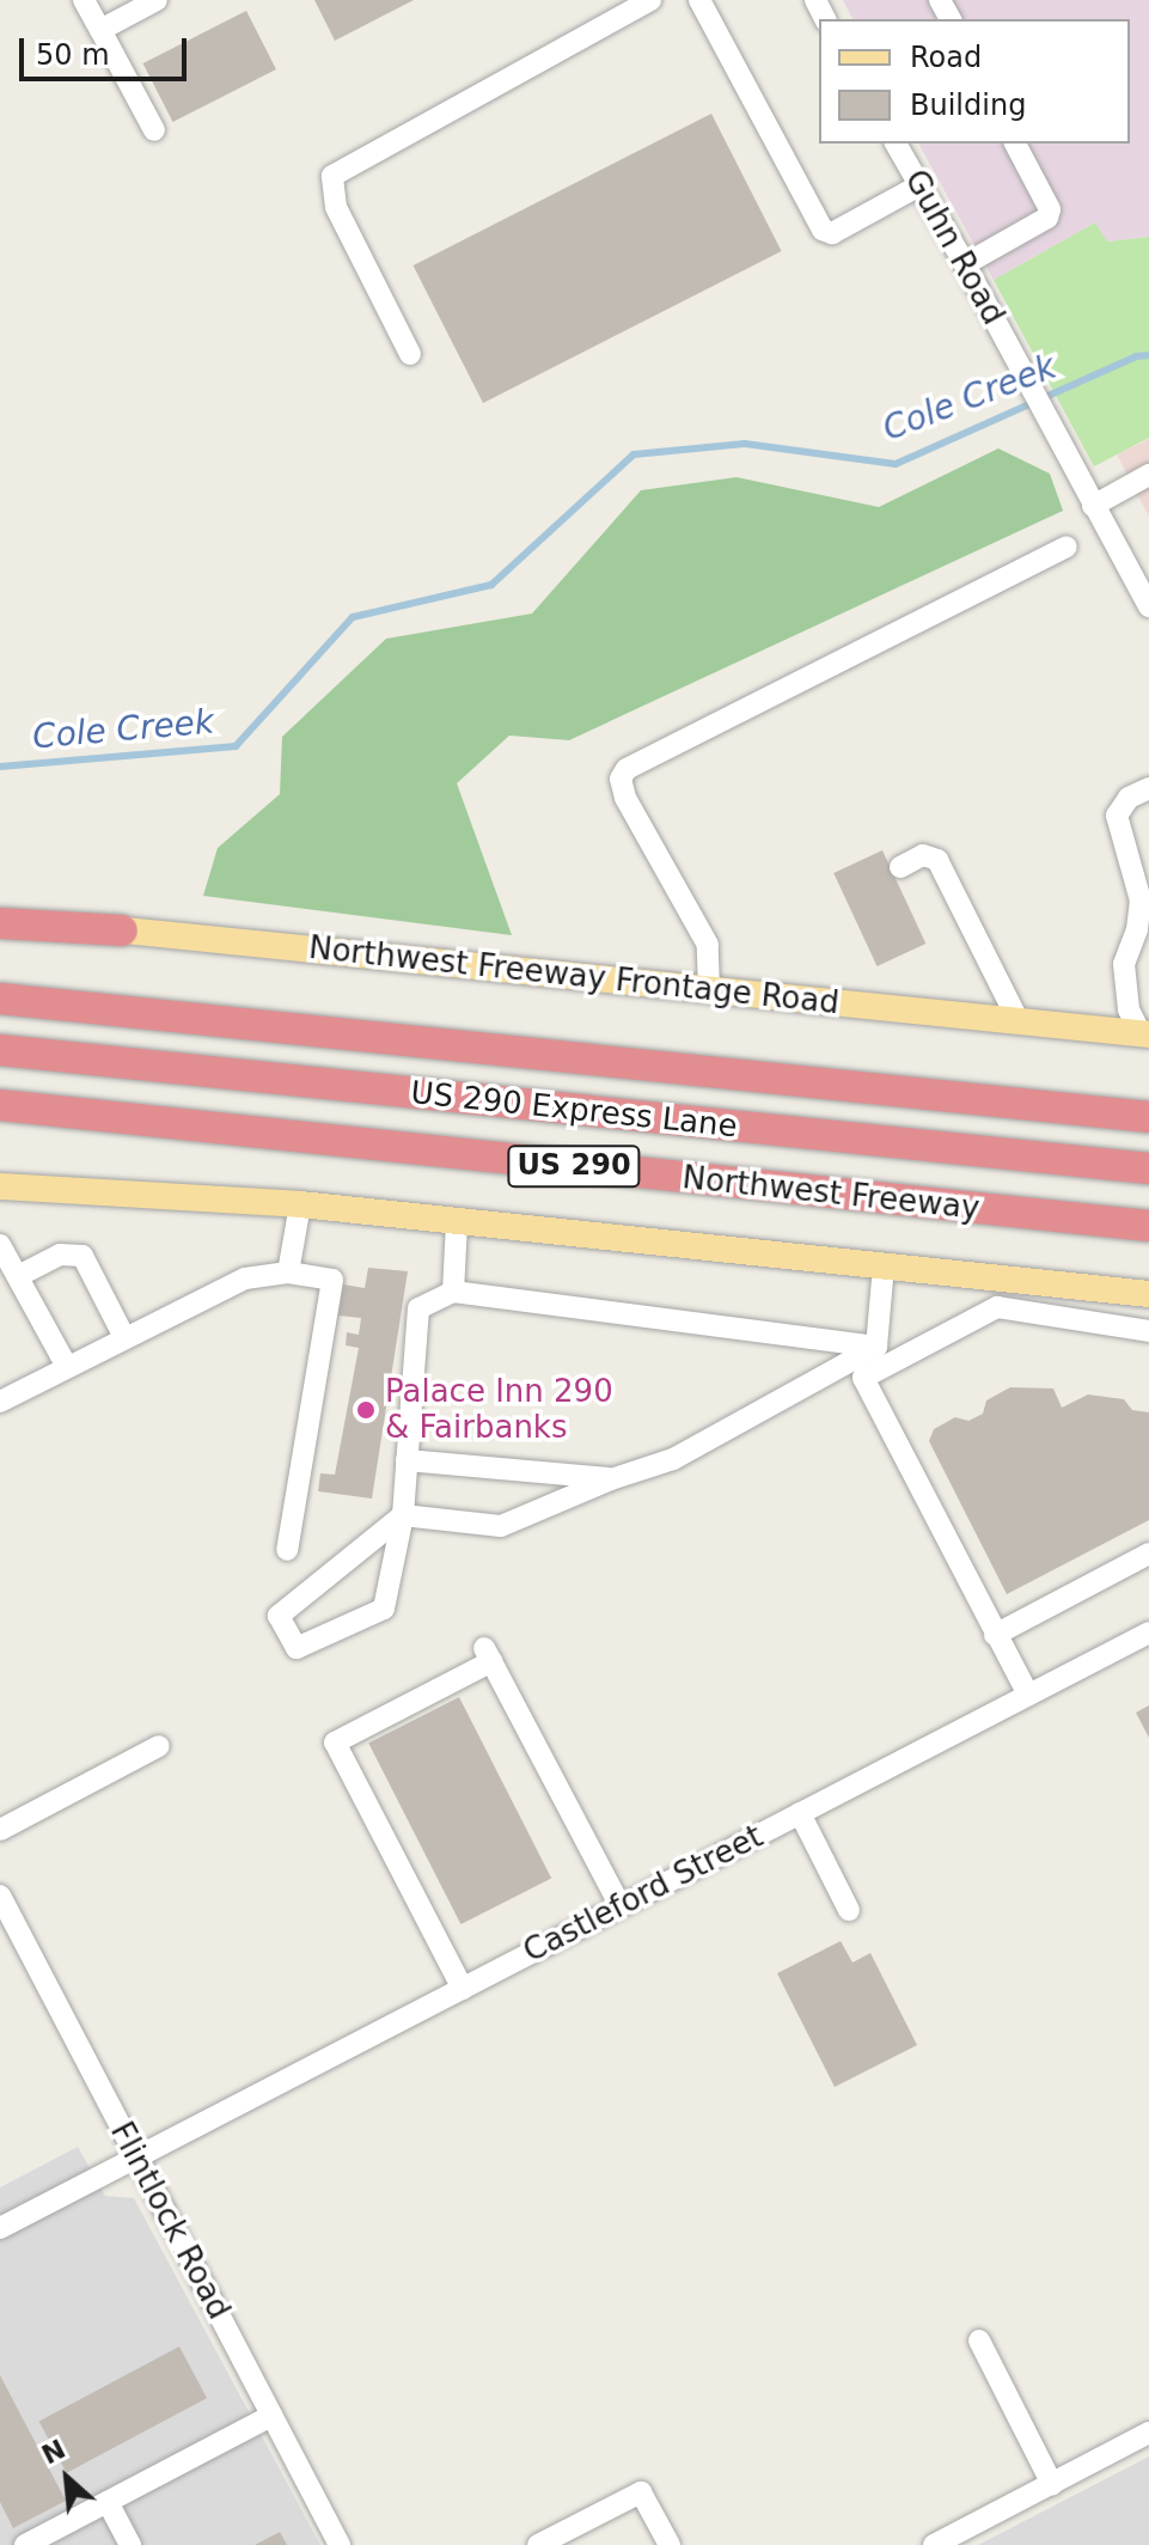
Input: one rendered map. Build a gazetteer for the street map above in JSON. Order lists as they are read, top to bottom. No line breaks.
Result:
{"streets":{"highway":["US 290 Express Lane","US 290","Northwest Freeway"],"main road":["Northwest Freeway Frontage Road"],"street":["Guhn Road","Castleford Street","Flintlock Road"]},"crossings":[["Castleford Street","Flintlock Road"]],"water":["Cole Creek"],"places":["Palace Inn 290 & Fairbanks"],"legend":["Road","Building"],"scale_bar":"50 m","north":"top left"}
